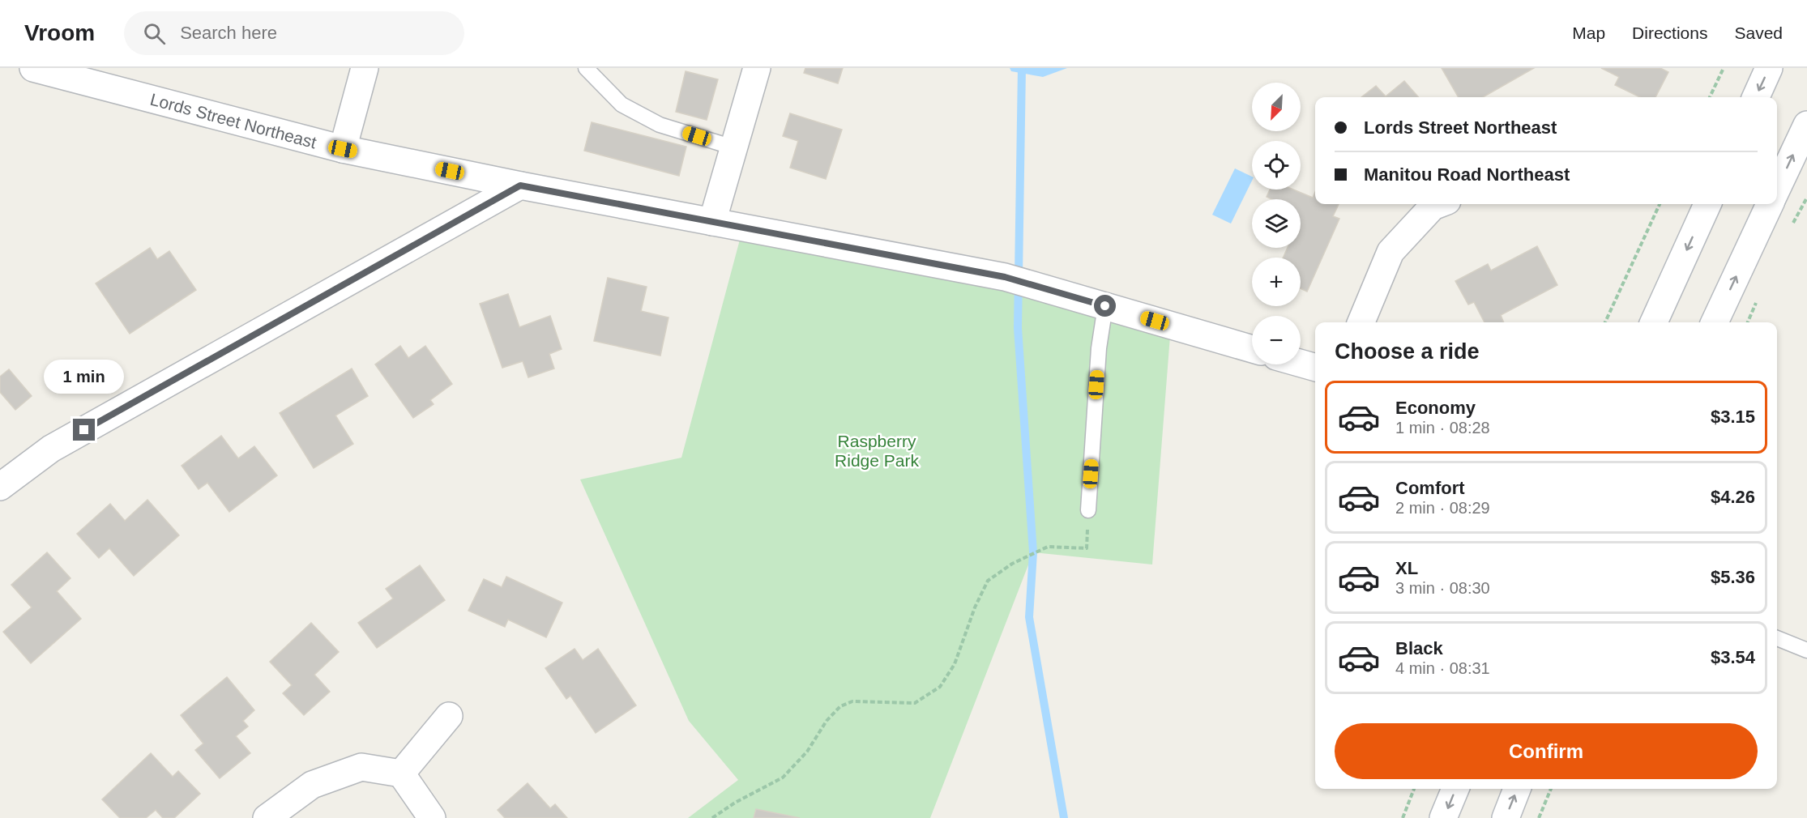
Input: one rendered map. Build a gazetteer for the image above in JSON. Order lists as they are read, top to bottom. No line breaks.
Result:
{"streets":{"street":["Lords Street Northeast"]},"parks":["Raspberry Ridge Park"],"north":"bottom left","page":{"header":"Vroom","search":"Search here","nav":["Map","Directions","Saved"],"map_buttons":["+","−"],"banner":["Lords Street Northeast","Manitou Road Northeast"],"heading":"Choose a ride","bubble":"1 min","list":[{"name":"Economy","note":"1 min · 08:28","value":"$3.15"},{"name":"Comfort","note":"2 min · 08:29","value":"$4.26"},{"name":"XL","note":"3 min · 08:30","value":"$5.36"},{"name":"Black","note":"4 min · 08:31","value":"$3.54"}],"buttons":"Confirm"}}
